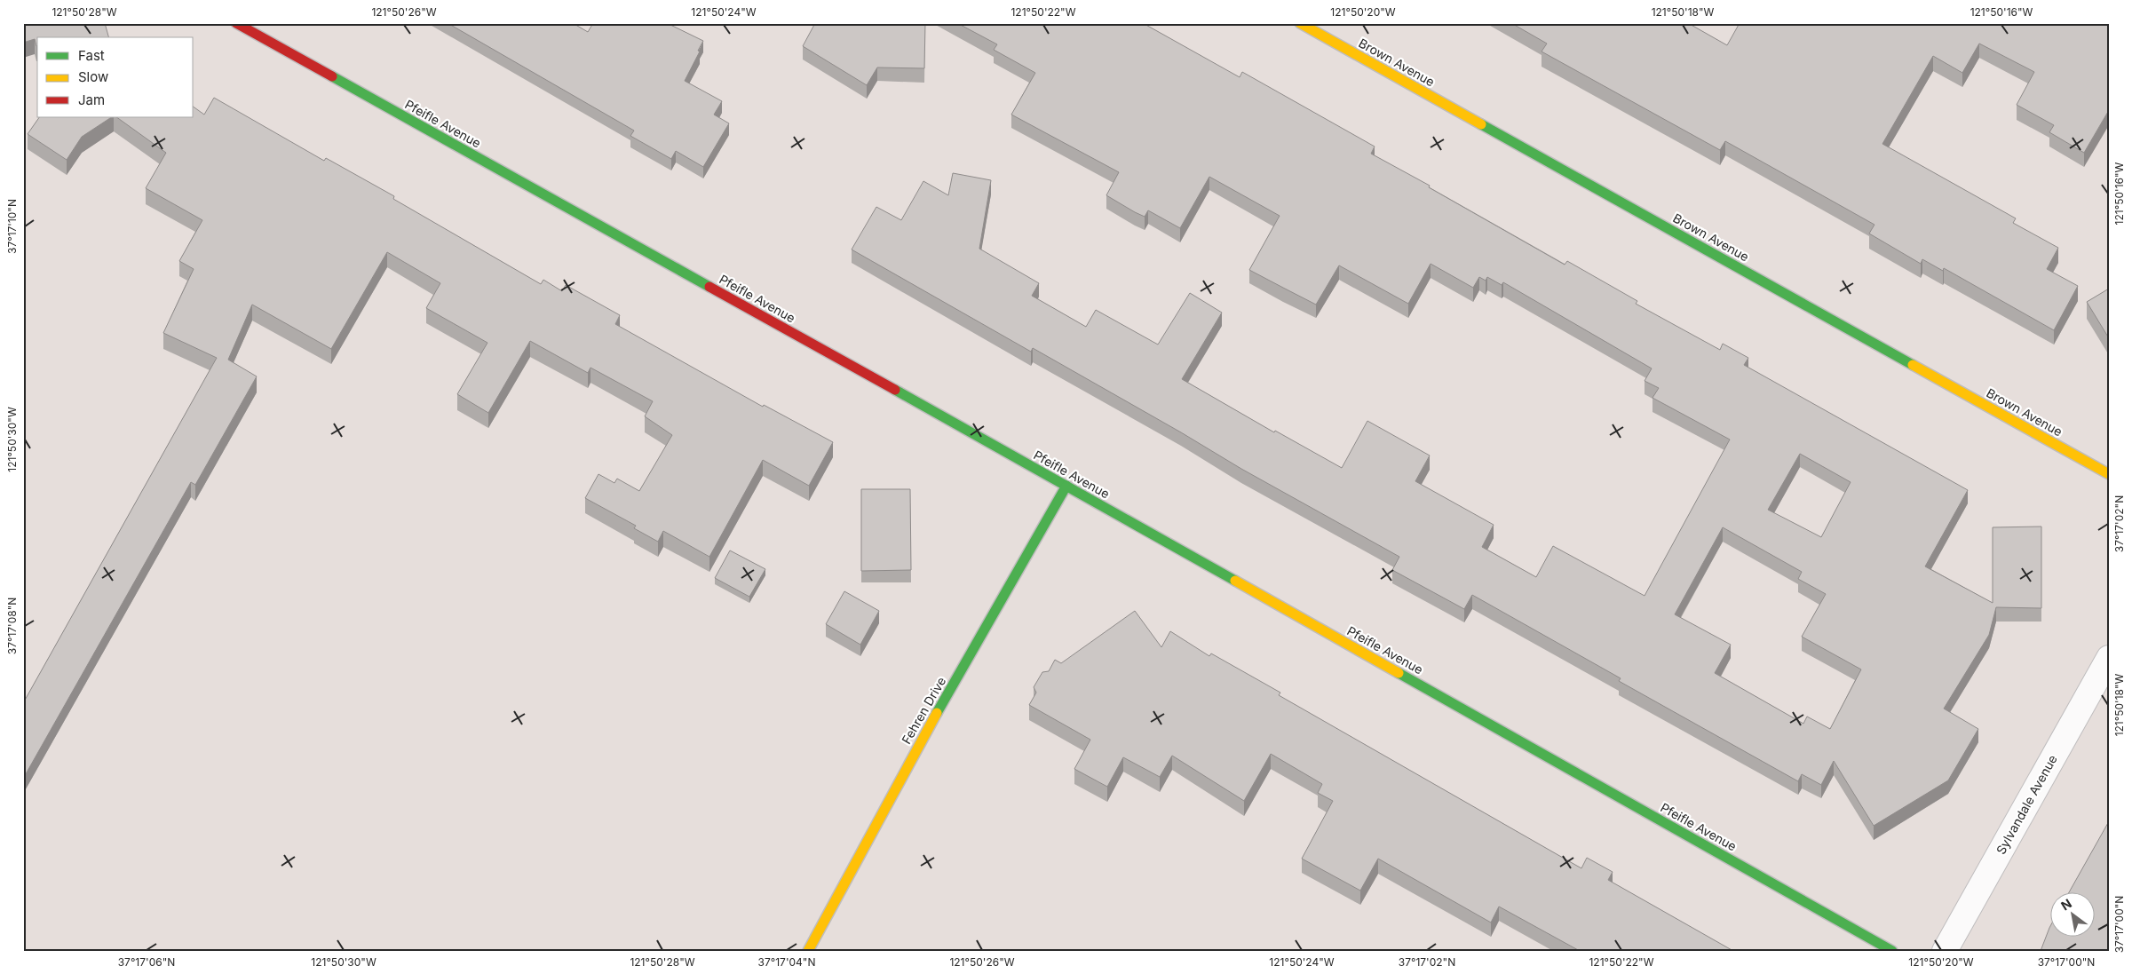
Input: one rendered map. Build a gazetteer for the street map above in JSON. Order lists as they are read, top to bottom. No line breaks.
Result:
{"streets":{"street":["Brown Avenue","Pfeifle Avenue","Fehren Drive","Sylvandale Avenue"]},"crossings":[["Pfeifle Avenue","Fehren Drive"]],"legend":["Fast","Slow","Jam"],"north":"top left","coordinates":["121°50'28\"W","121°50'26\"W","121°50'24\"W","121°50'22\"W","121°50'20\"W","121°50'18\"W","121°50'16\"W","37°17'10\"N","121°50'30\"W","37°17'02\"N","37°17'08\"N","37°17'00\"N","37°17'06\"N","37°17'04\"N"]}
